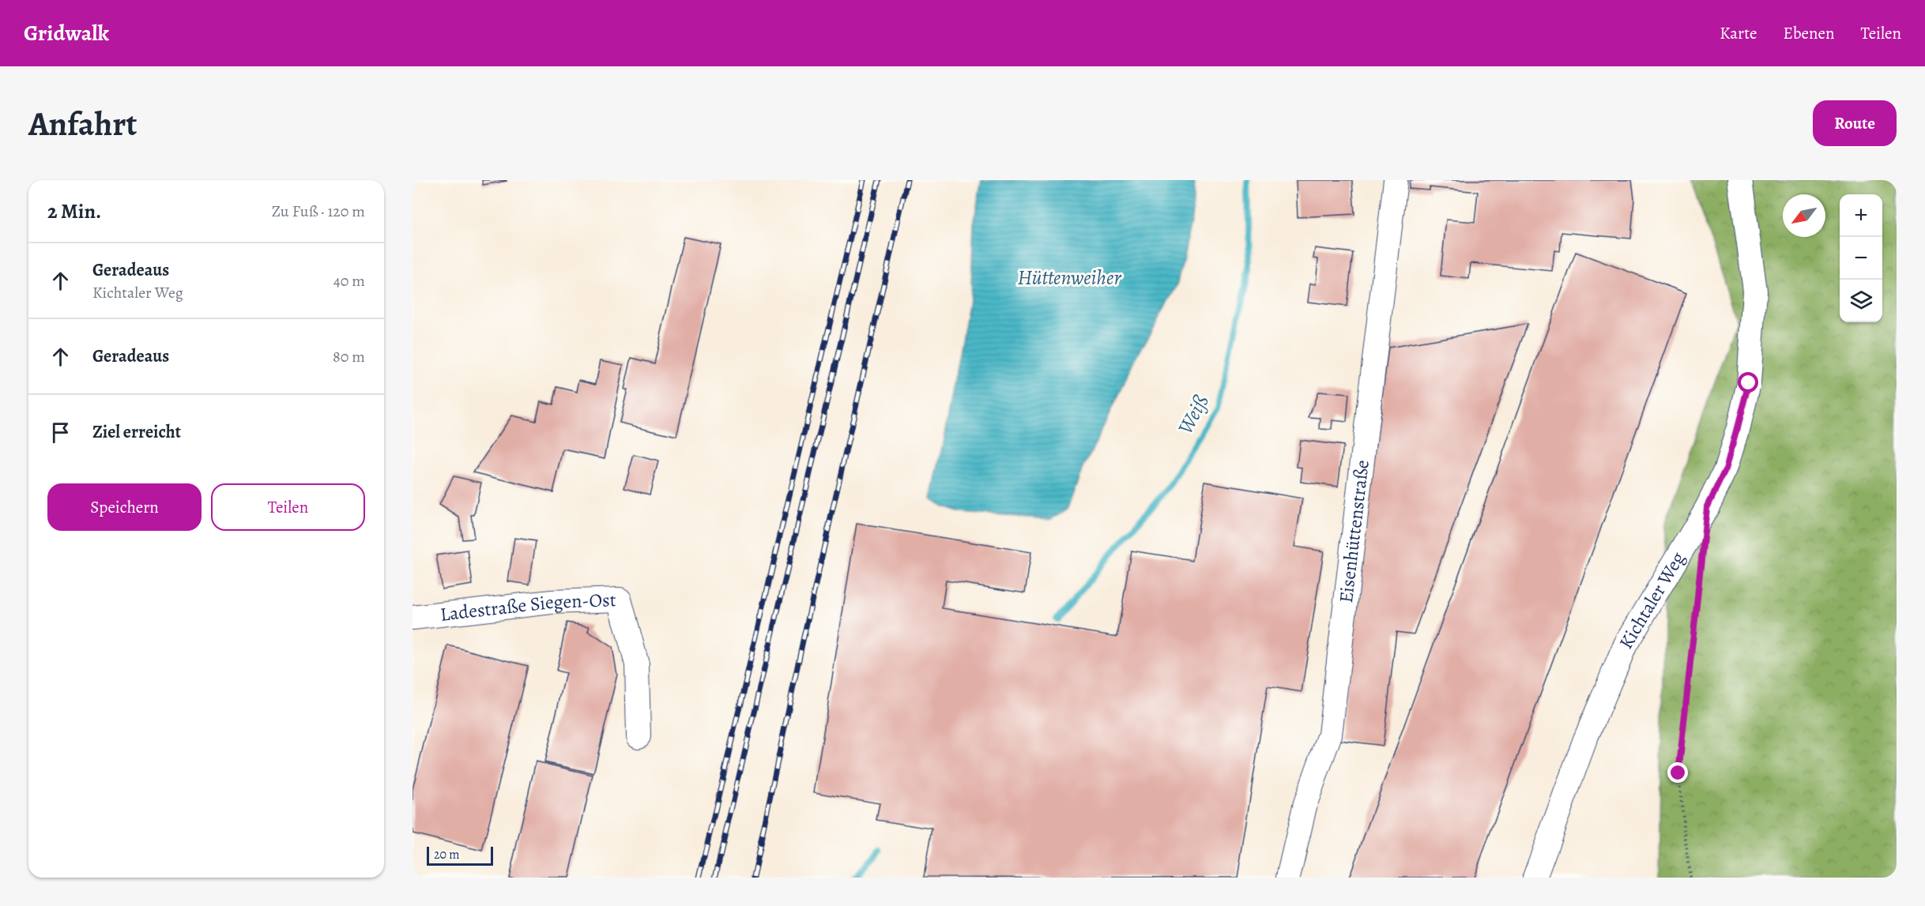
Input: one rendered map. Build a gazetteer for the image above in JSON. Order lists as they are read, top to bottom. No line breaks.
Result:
{"streets":{"street":["Eisenhüttenstraße","Kichtaler Weg","Ladestraße Siegen-Ost"]},"water":["Hüttenweiher","Weiß"],"scale_bar":"20 m","north":"bottom left","page":{"header":"Gridwalk","nav":["Karte","Ebenen","Teilen"],"buttons":["Route",["Speichern","Teilen"]],"title":"Anfahrt","heading":["2 Min.","Zu Fuß · 120 m"],"map_buttons":["+","−"],"list":[["Geradeaus","Kichtaler Weg","40 m"],["Geradeaus","80 m"],"Ziel erreicht"],"scale":"20 m"}}
